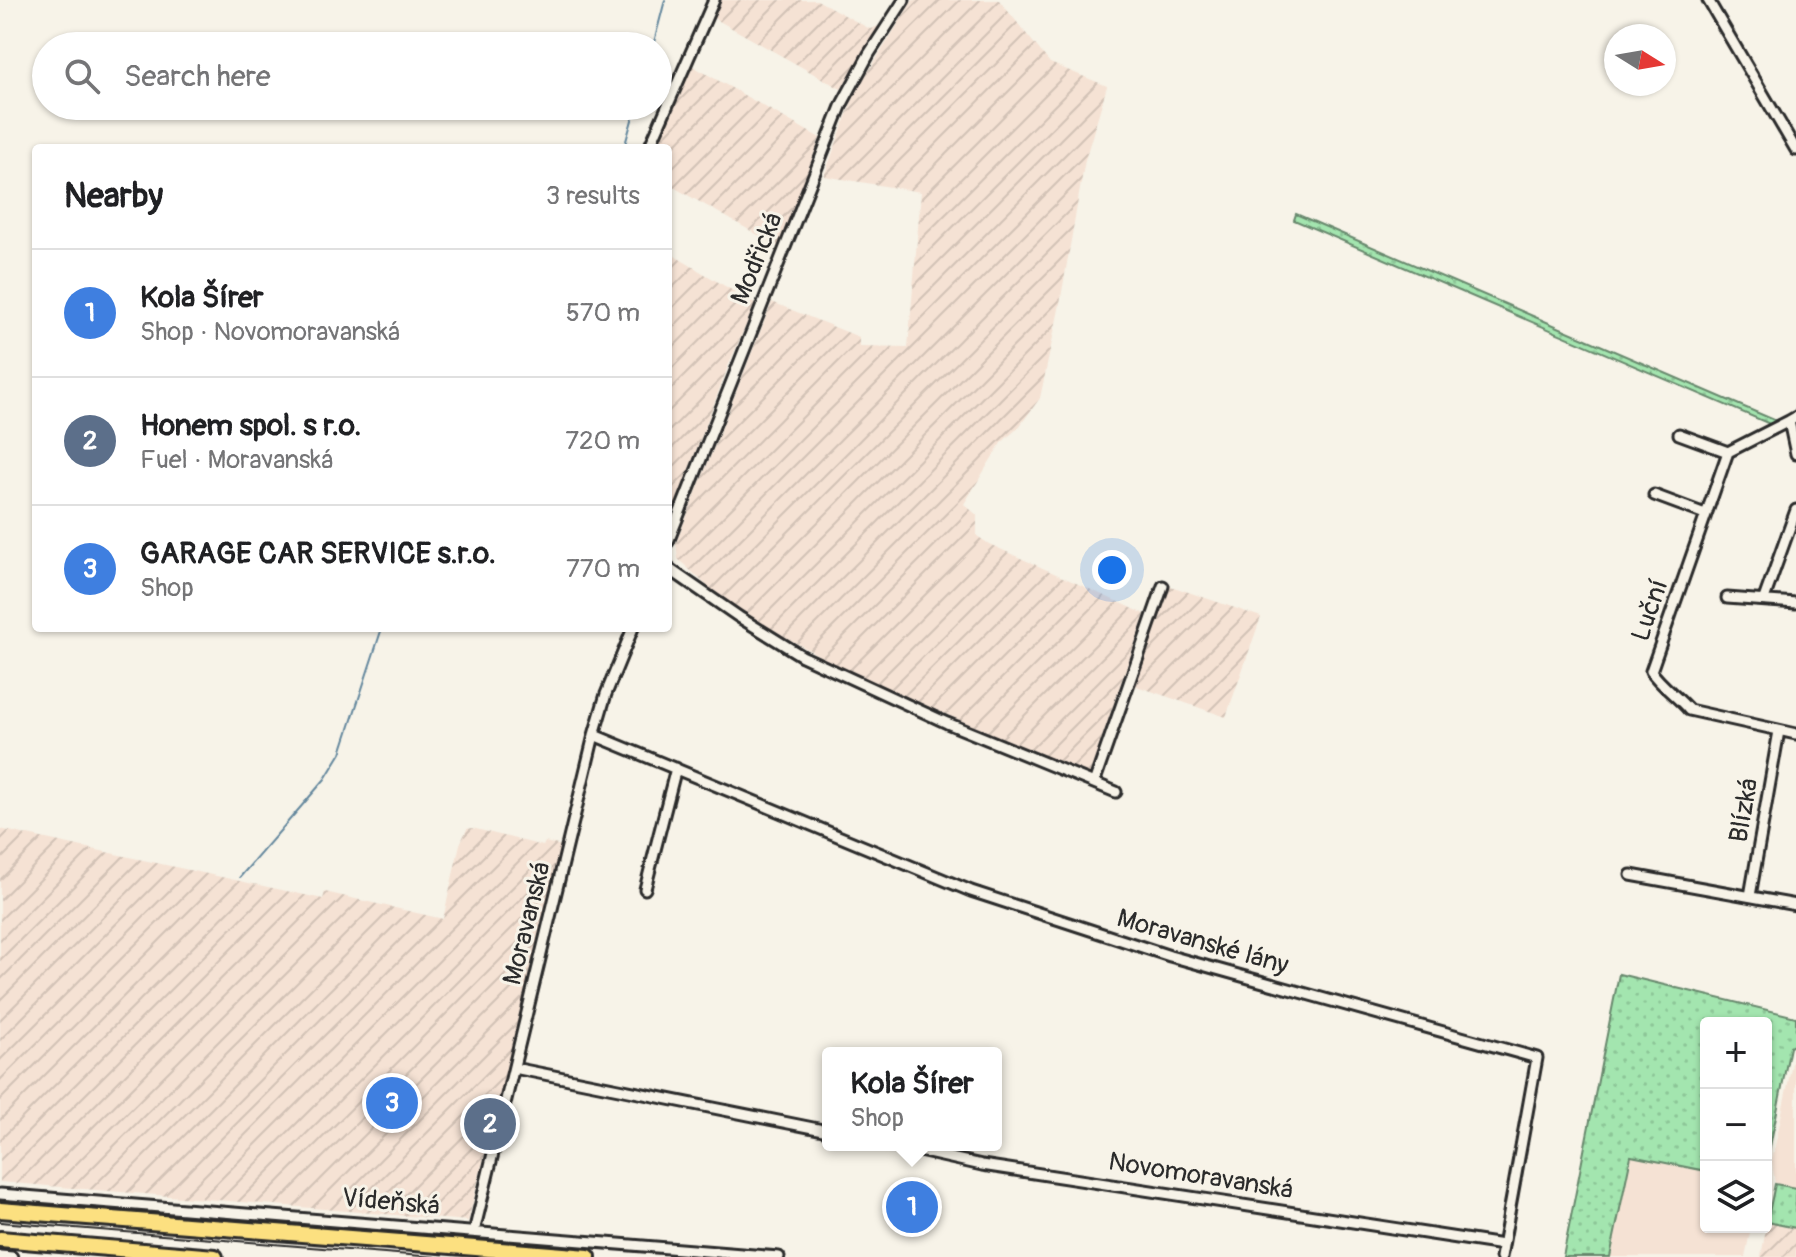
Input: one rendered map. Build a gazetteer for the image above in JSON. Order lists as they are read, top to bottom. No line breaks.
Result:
{"streets":{"highway":["Vídeňská"],"street":["Modřická","Luční","Blízká","Moravanská","Moravanské lány","Novomoravanská"]},"crossings":[["Luční","Blízká"],["Moravanská","Moravanské lány"],["Moravanská","Vídeňská"],["Moravanské lány","Novomoravanská"]],"north":"right","page":{"search":"Search here","heading":["Nearby","3 results"],"list":[{"mark":"1","name":"Kola Šírer","note":"Shop · Novomoravanská","value":"570 m"},{"mark":"2","name":"Honem spol. s r.o.","note":"Fuel · Moravanská","value":"720 m"},{"mark":"3","name":"GARAGE CAR SERVICE s.r.o.","note":"Shop","value":"770 m"}],"map_buttons":["+","−"],"popup":["Kola Šírer","Shop"],"pins":["3","2","1"]}}
